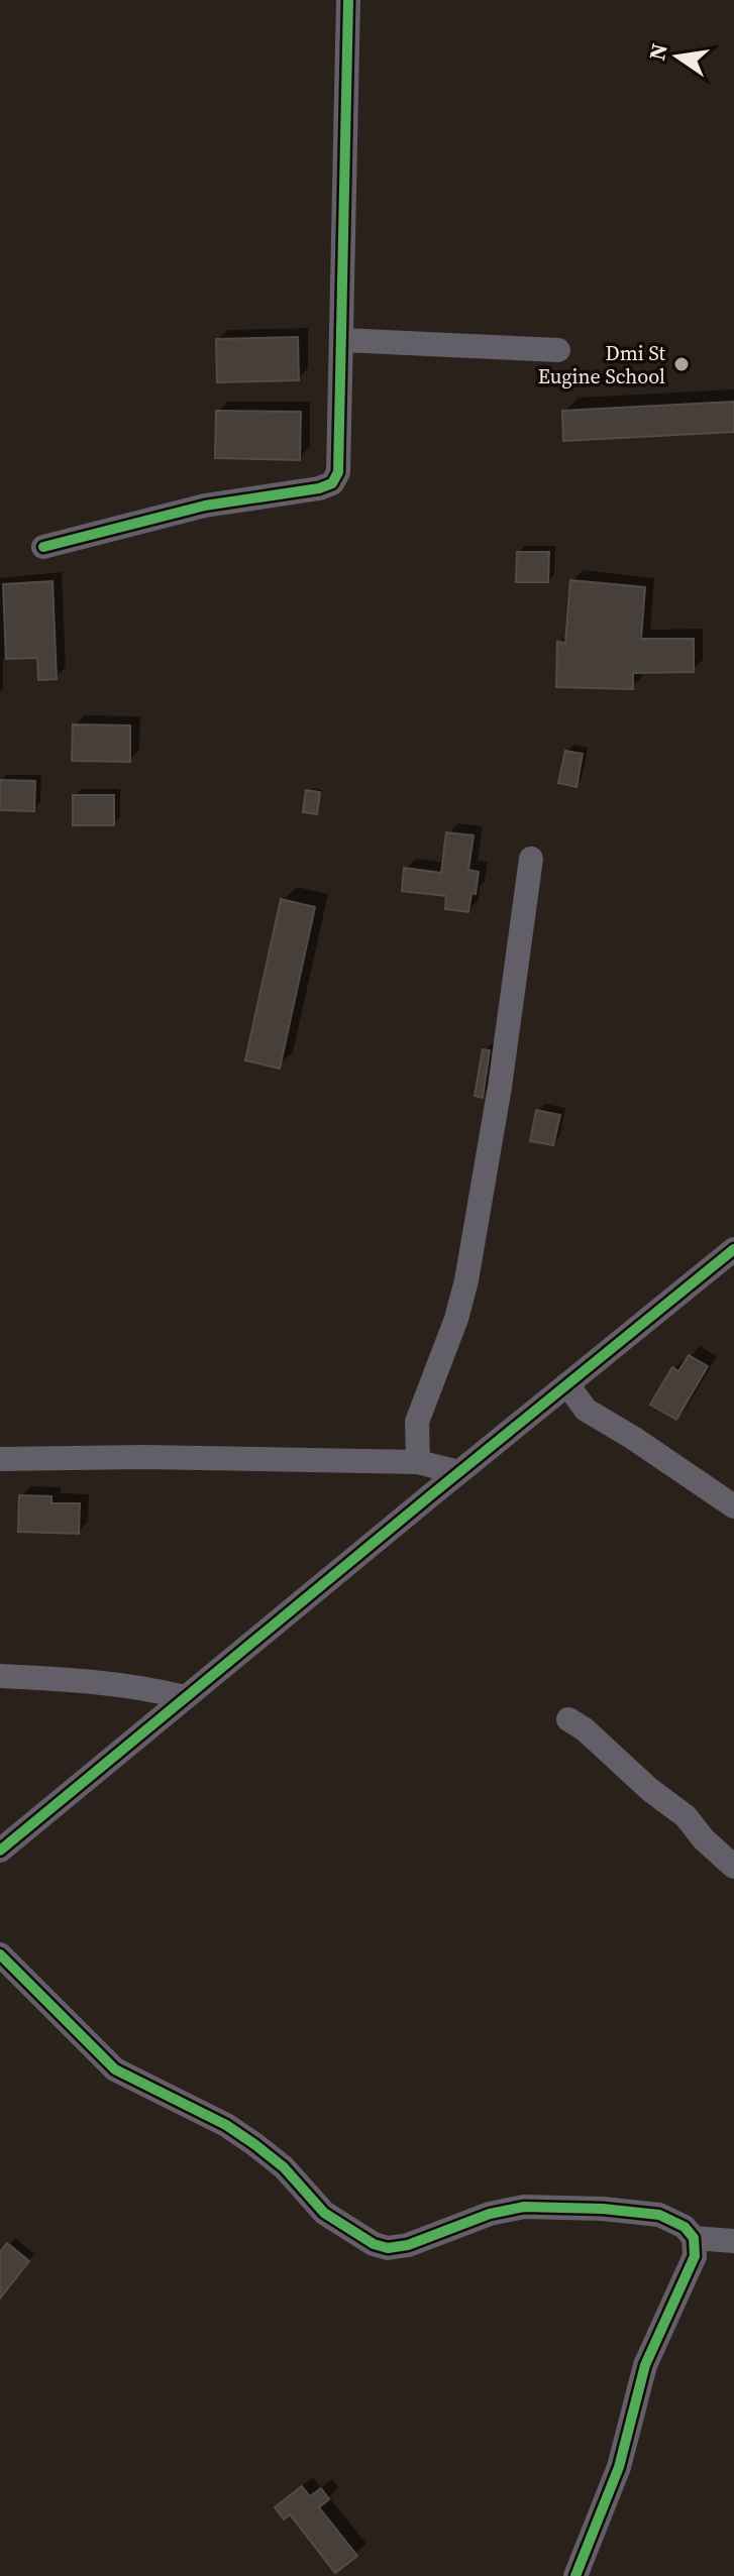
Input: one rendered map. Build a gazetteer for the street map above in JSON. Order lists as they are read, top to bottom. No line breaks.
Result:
{"places":["Dmi St Eugine School"],"north":"left"}
